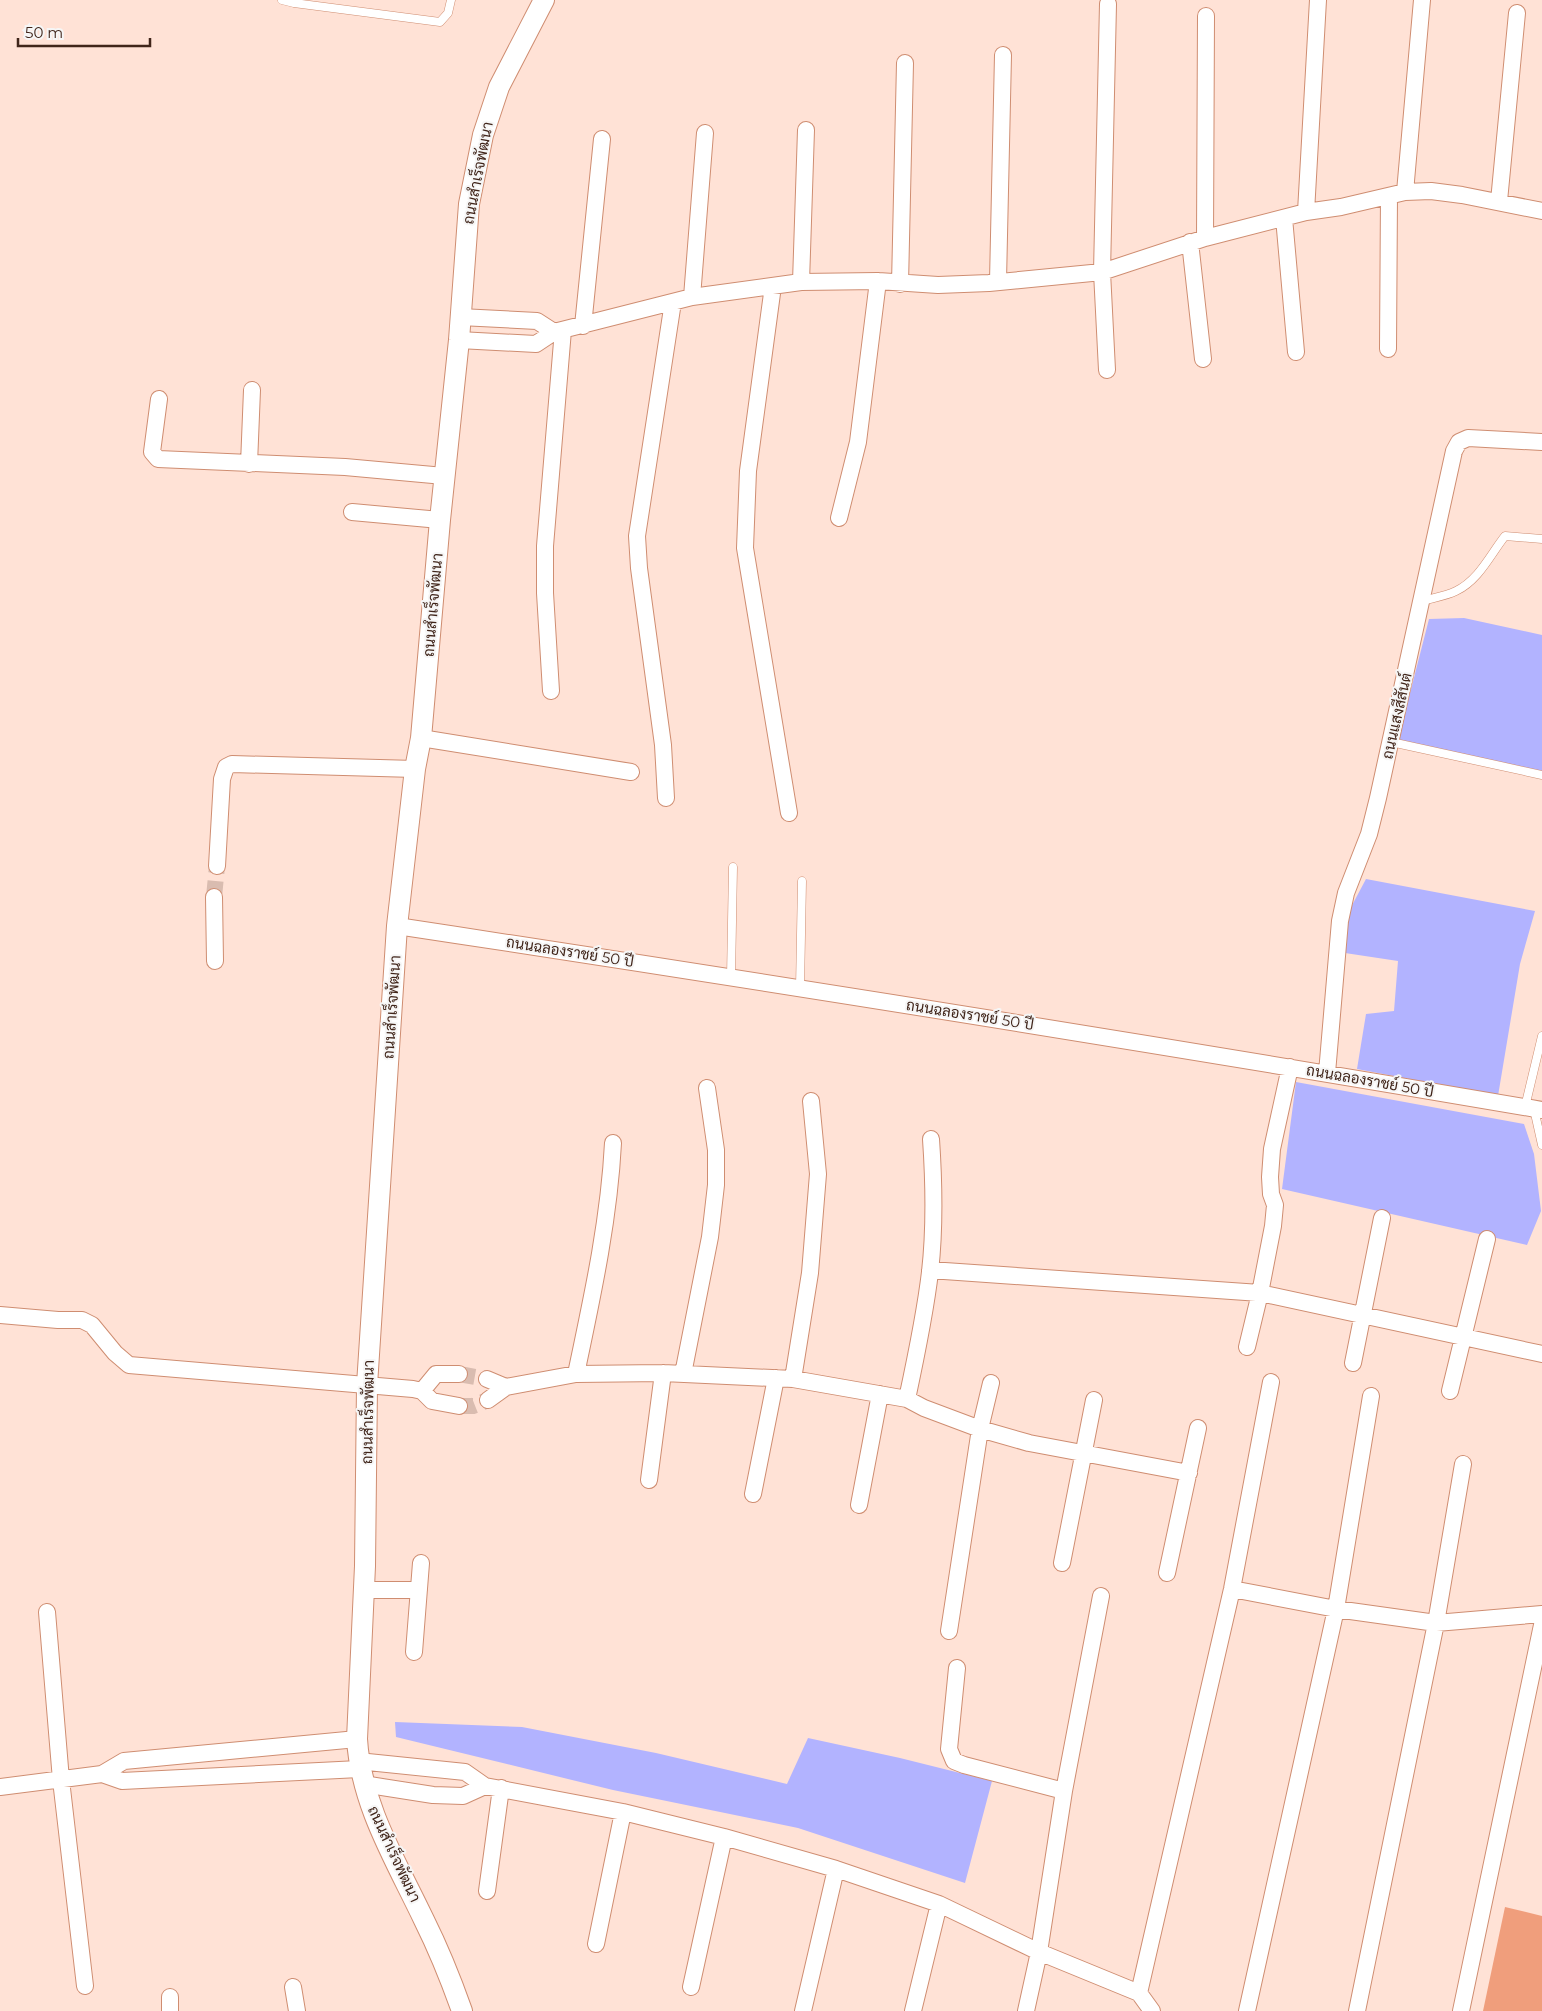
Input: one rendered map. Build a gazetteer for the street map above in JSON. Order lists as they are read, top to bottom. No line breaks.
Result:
{"streets":{"street":["ถนนสำเร็จพัฒนา","ถนนแสงสีสันต์","ถนนฉลองราชย์ 50 ปี"]},"crossings":[["ถนนสำเร็จพัฒนา","ถนนฉลองราชย์ 50 ปี"],["ถนนแสงสีสันต์","ถนนฉลองราชย์ 50 ปี"]],"scale_bar":"50 m"}
